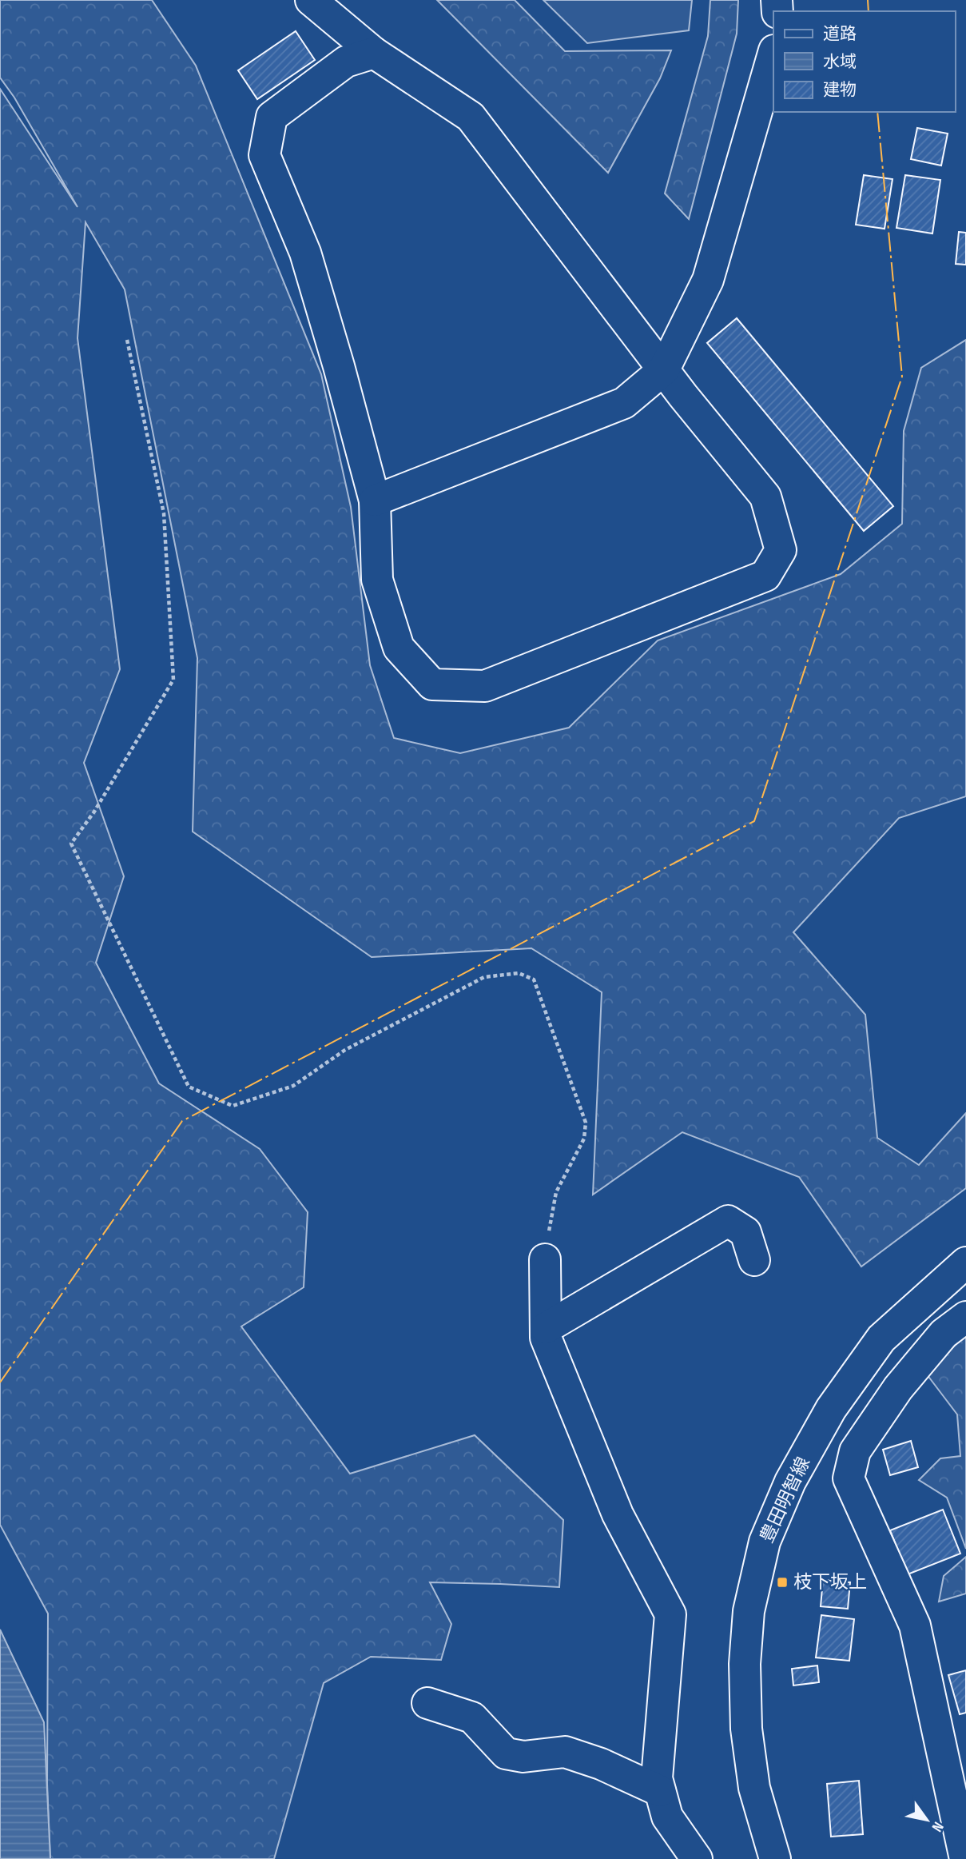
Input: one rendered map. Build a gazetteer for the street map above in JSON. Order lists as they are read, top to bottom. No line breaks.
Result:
{"streets":{"street":["豊田明智線"]},"places":{"transit":["枝下坂上"]},"legend":["道路","水域","建物"],"north":"bottom right"}
